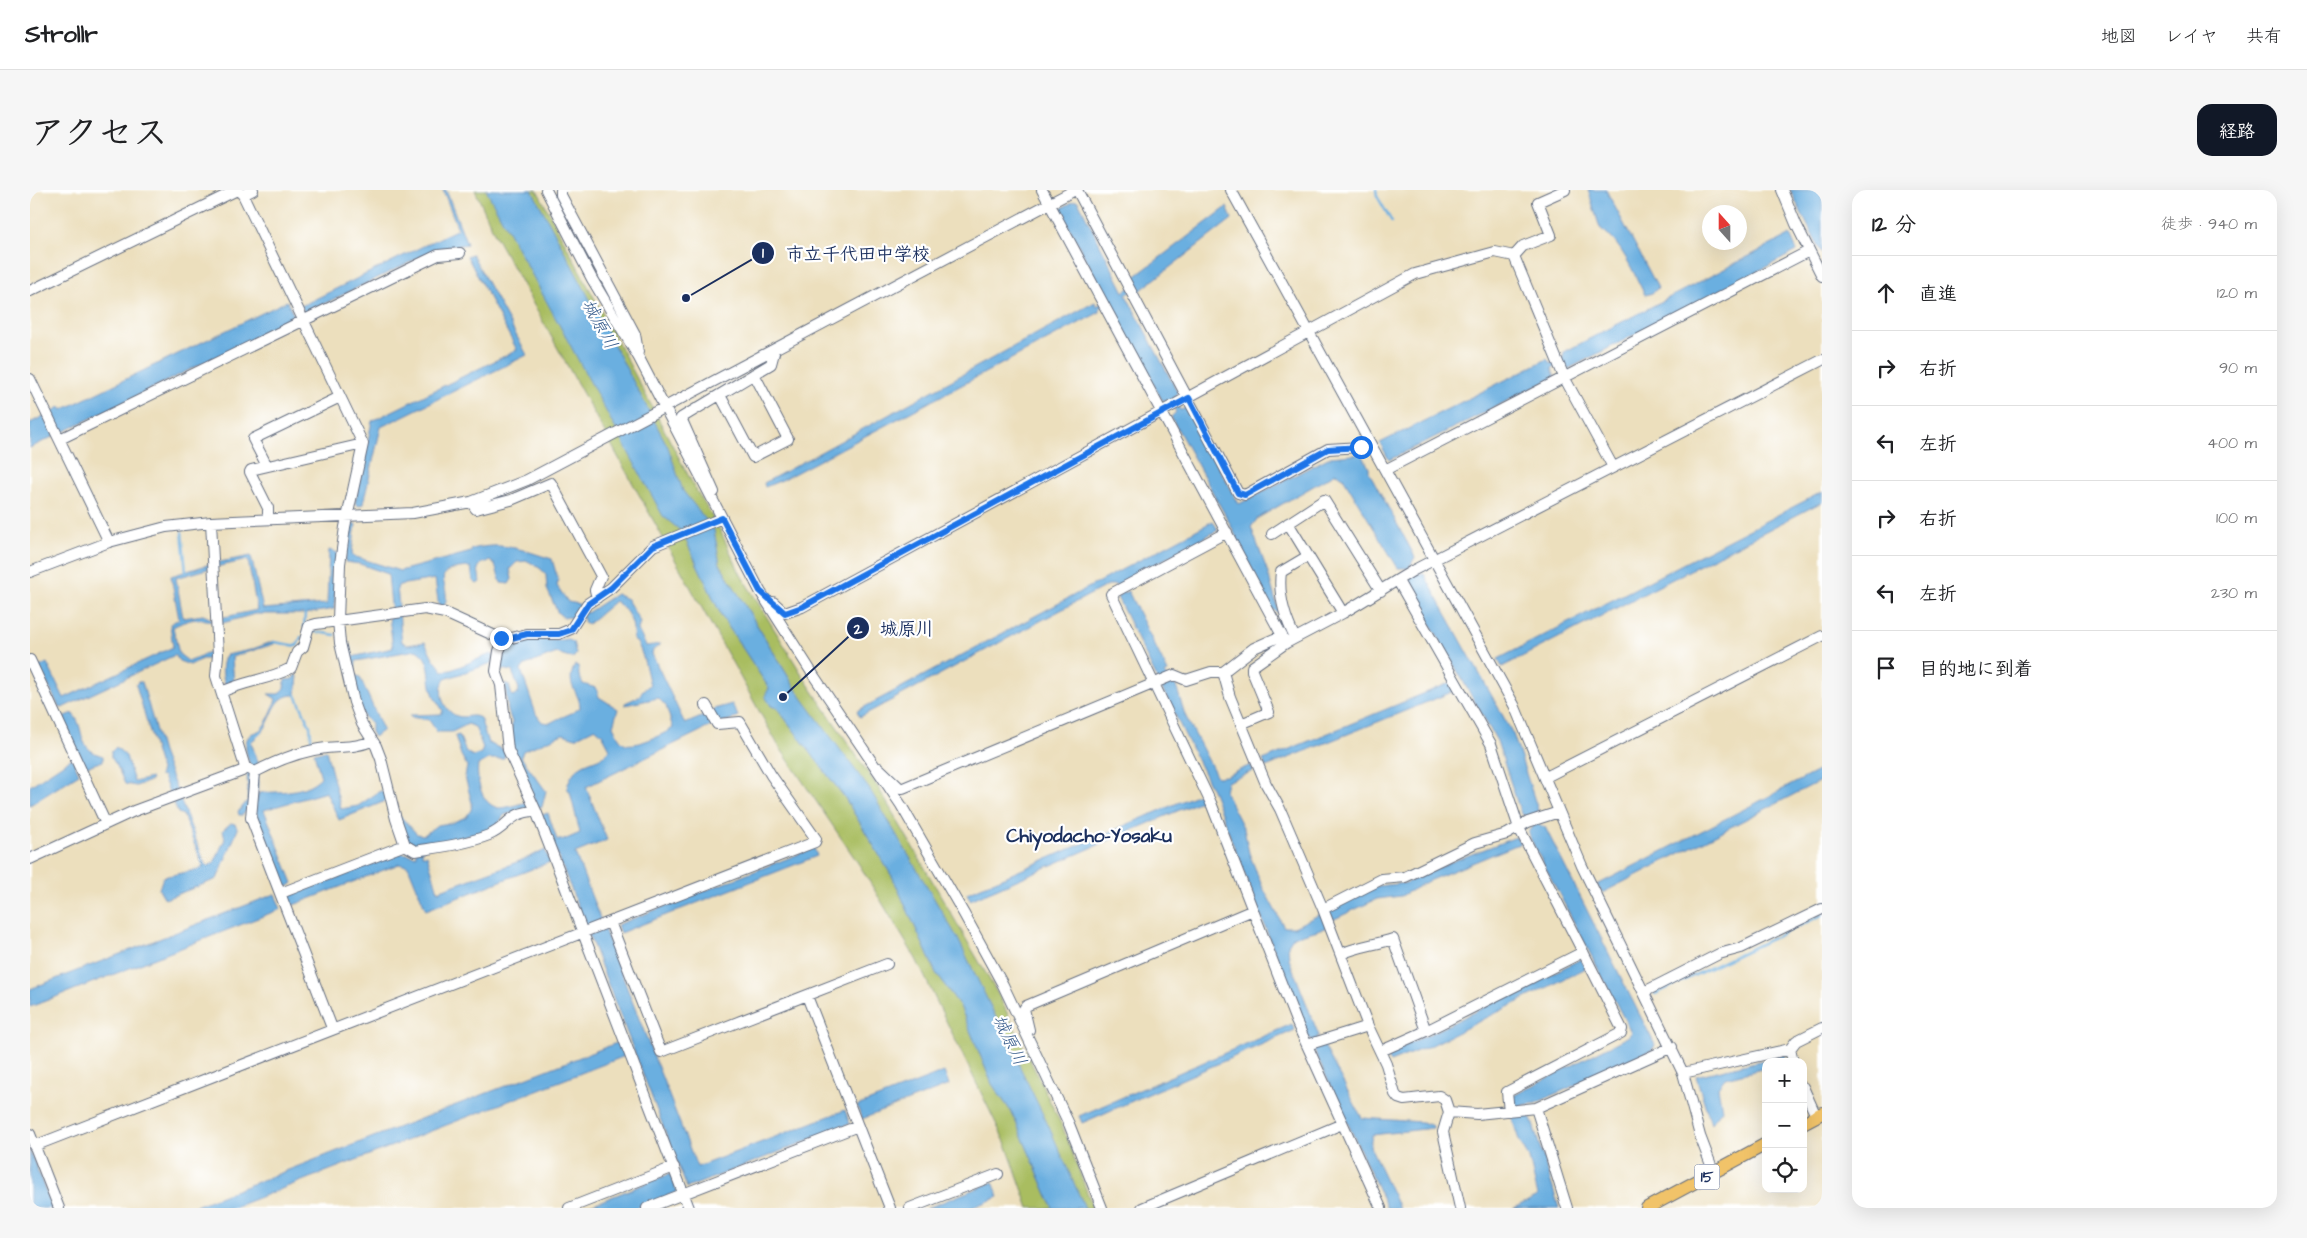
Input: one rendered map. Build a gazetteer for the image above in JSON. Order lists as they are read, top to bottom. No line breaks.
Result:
{"streets":{"main road":["15"]},"districts":["Chiyodacho-Yosaku"],"water":["城原川"],"places":["市立千代田中学校","城原川"],"north":"top","page":{"header":"Strollr","nav":["地図","レイヤ","共有"],"title":"アクセス","buttons":"経路","heading":["12 分","徒歩 · 940 m"],"list":[["直進","120 m"],["右折","90 m"],["左折","400 m"],["右折","100 m"],["左折","230 m"],"目的地に到着"],"map_buttons":["+","−"]}}
